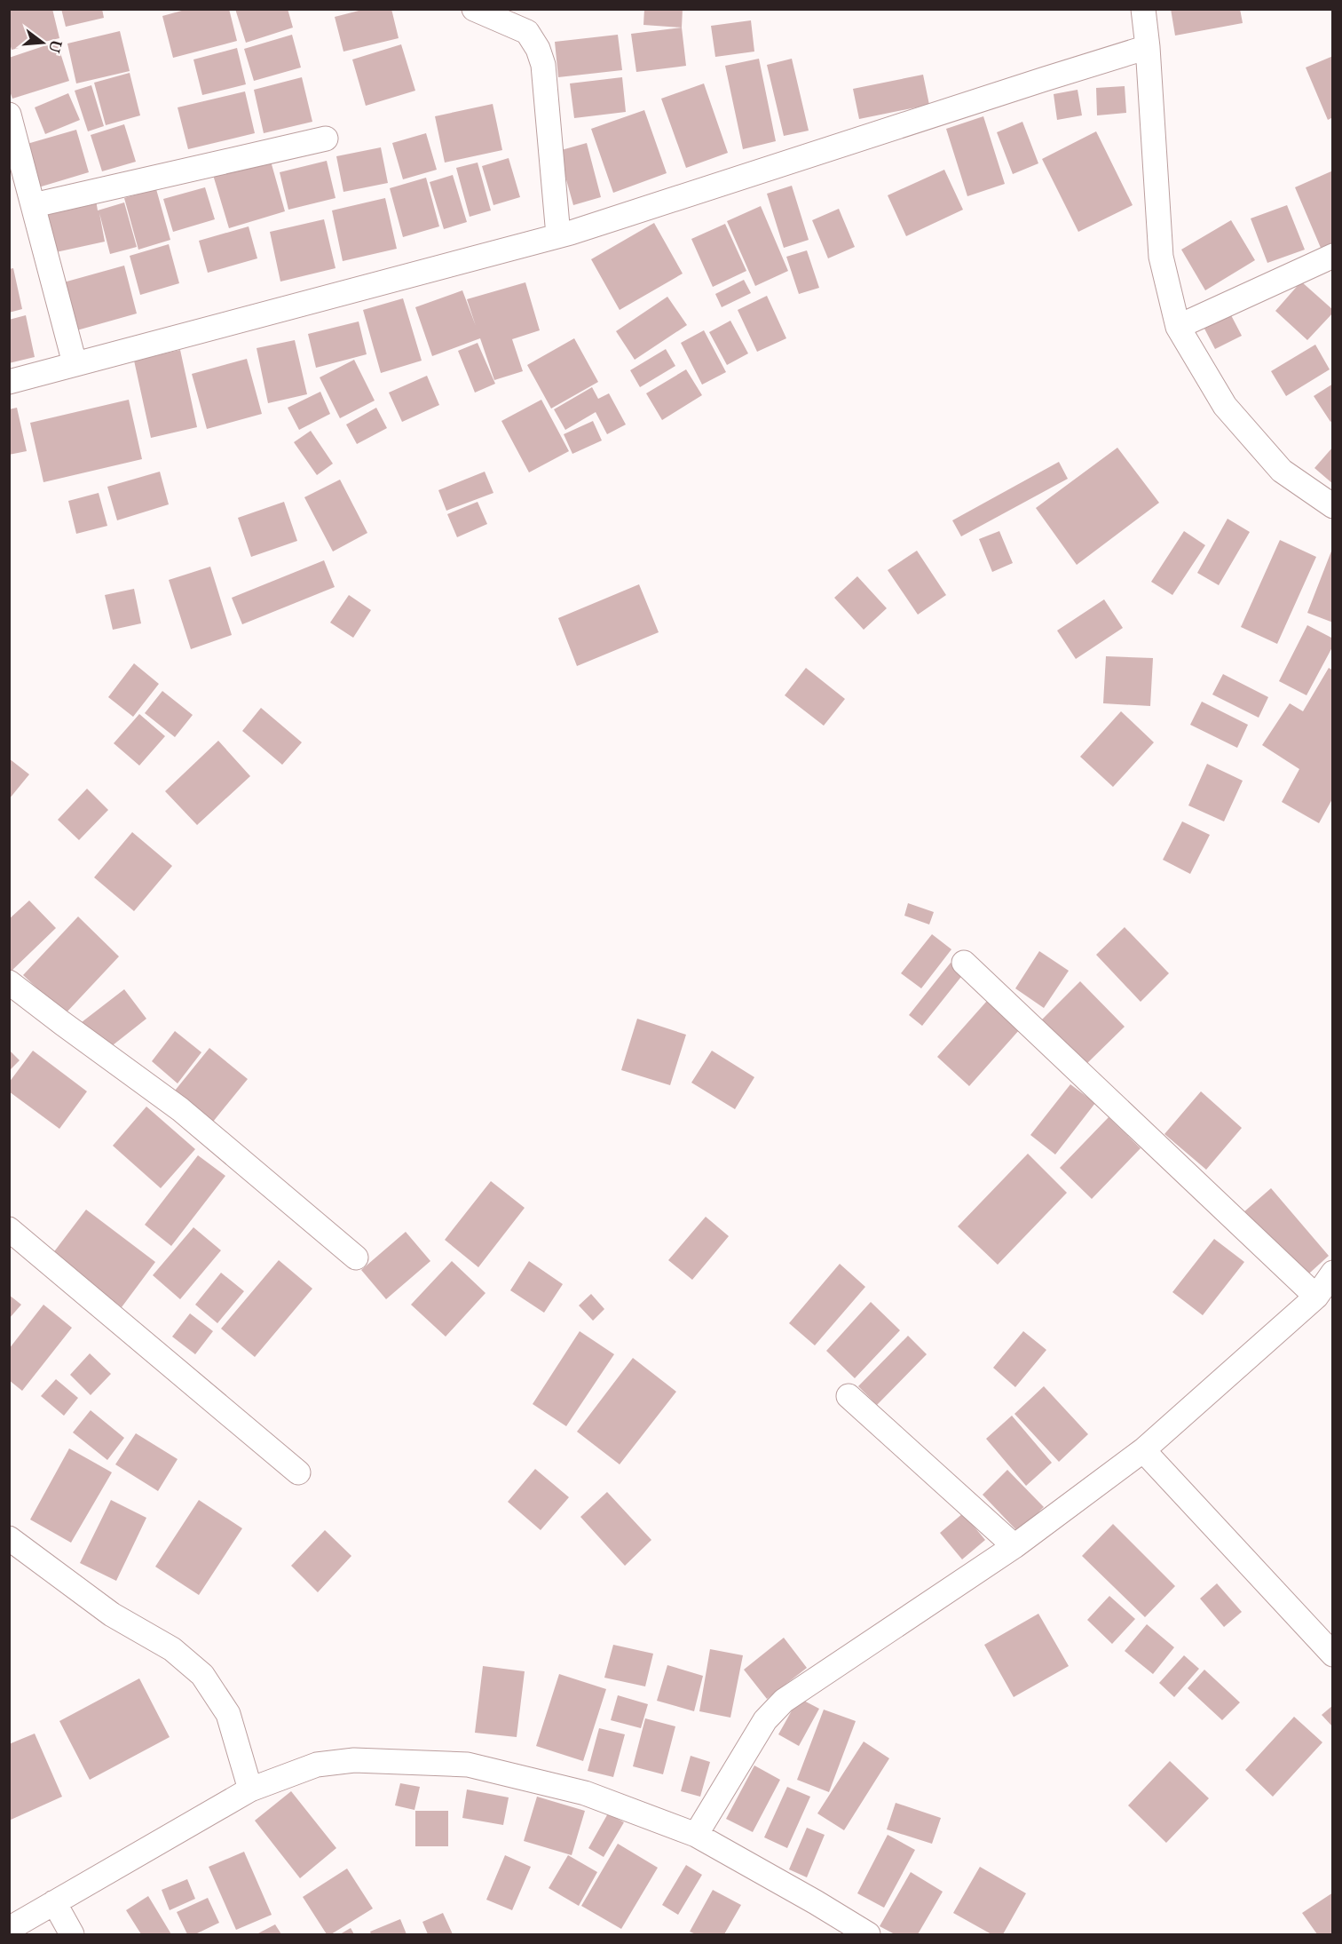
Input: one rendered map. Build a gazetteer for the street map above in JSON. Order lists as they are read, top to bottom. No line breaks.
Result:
{"north":"right"}
